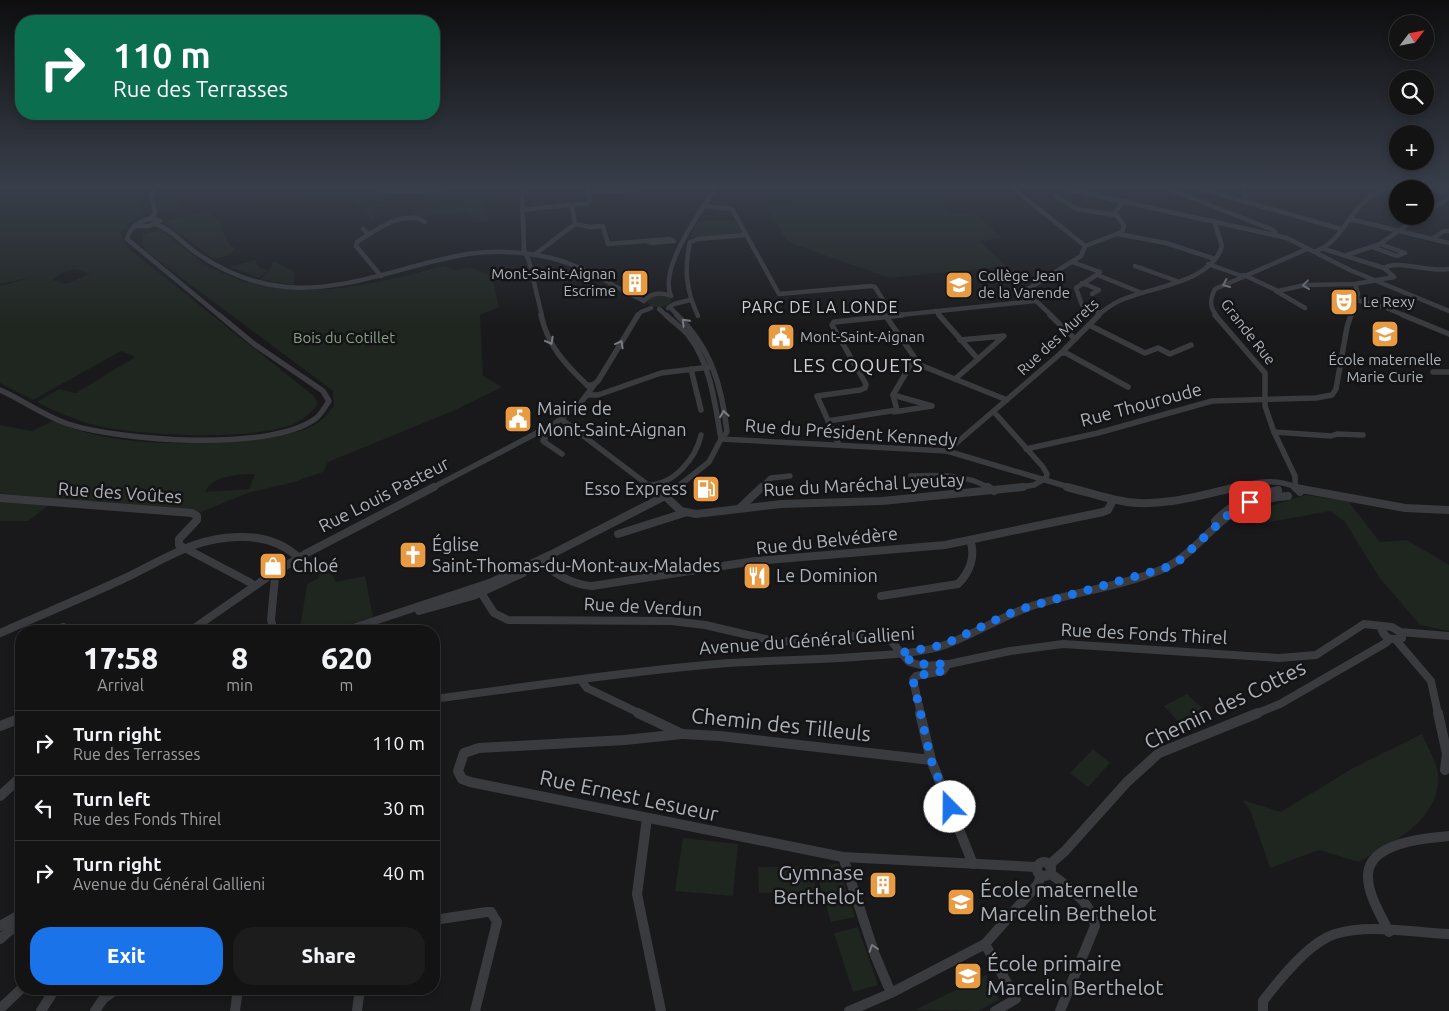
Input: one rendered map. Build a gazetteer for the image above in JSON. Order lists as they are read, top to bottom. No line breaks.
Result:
{"streets":{"street":["Grande Rue","Rue des Murets","Rue Thouroude","Rue du Président Kennedy","Rue du Maréchal Lyeutay","Rue des Voûtes","Rue Louis Pasteur","Rue du Belvédère","Rue de Verdun","Rue des Fonds Thirel","Avenue du Général Gallieni","Chemin des Cottes","Chemin des Tilleuls","Rue Ernest Lesueur"]},"crossings":[["Grande Rue","Rue Thouroude"],["Grande Rue","Avenue du Général Gallieni"],["Rue des Murets","Rue du Président Kennedy"],["Rue du Président Kennedy","Rue du Maréchal Lyeutay"],["Rue du Président Kennedy","Rue du Belvédère"],["Rue du Président Kennedy","Avenue du Général Gallieni"],["Rue de Verdun","Rue des Fonds Thirel"],["Rue de Verdun","Avenue du Général Gallieni"],["Rue des Fonds Thirel","Avenue du Général Gallieni"],["Rue des Fonds Thirel","Chemin des Cottes"],["Avenue du Général Gallieni","Chemin des Tilleuls"],["Chemin des Cottes","Rue Ernest Lesueur"],["Chemin des Tilleuls","Rue Ernest Lesueur"]],"districts":["PARC DE LA LONDE","LES COQUETS"],"parks":["Bois du Cotillet"],"places":{"building":["Mont-Saint-Aignan Escrime","Gymnase Berthelot"],"school or university":["Collège Jean de la Varende","École maternelle Marie Curie","École maternelle Marcelin Berthelot","École primaire Marcelin Berthelot"],"theatre":["Le Rexy"],"public building":["Mont-Saint-Aignan","Mairie de Mont-Saint-Aignan"],"fuel station":["Esso Express"],"church":["Église Saint-Thomas-du-Mont-aux-Malades"],"shop":["Chloé"],"restaurant":["Le Dominion"]},"north":"top right","page":{"map_buttons":["+","−"],"turn":["110 m","Rue des Terrasses"],"eta":["17:58","Arrival","8","min","620","m"],"list":[{"name":"Turn right","note":"Rue des Terrasses","value":"110 m"},{"name":"Turn left","note":"Rue des Fonds Thirel","value":"30 m"},{"name":"Turn right","note":"Avenue du Général Gallieni","value":"40 m"}],"buttons":["Exit","Share"]}}
